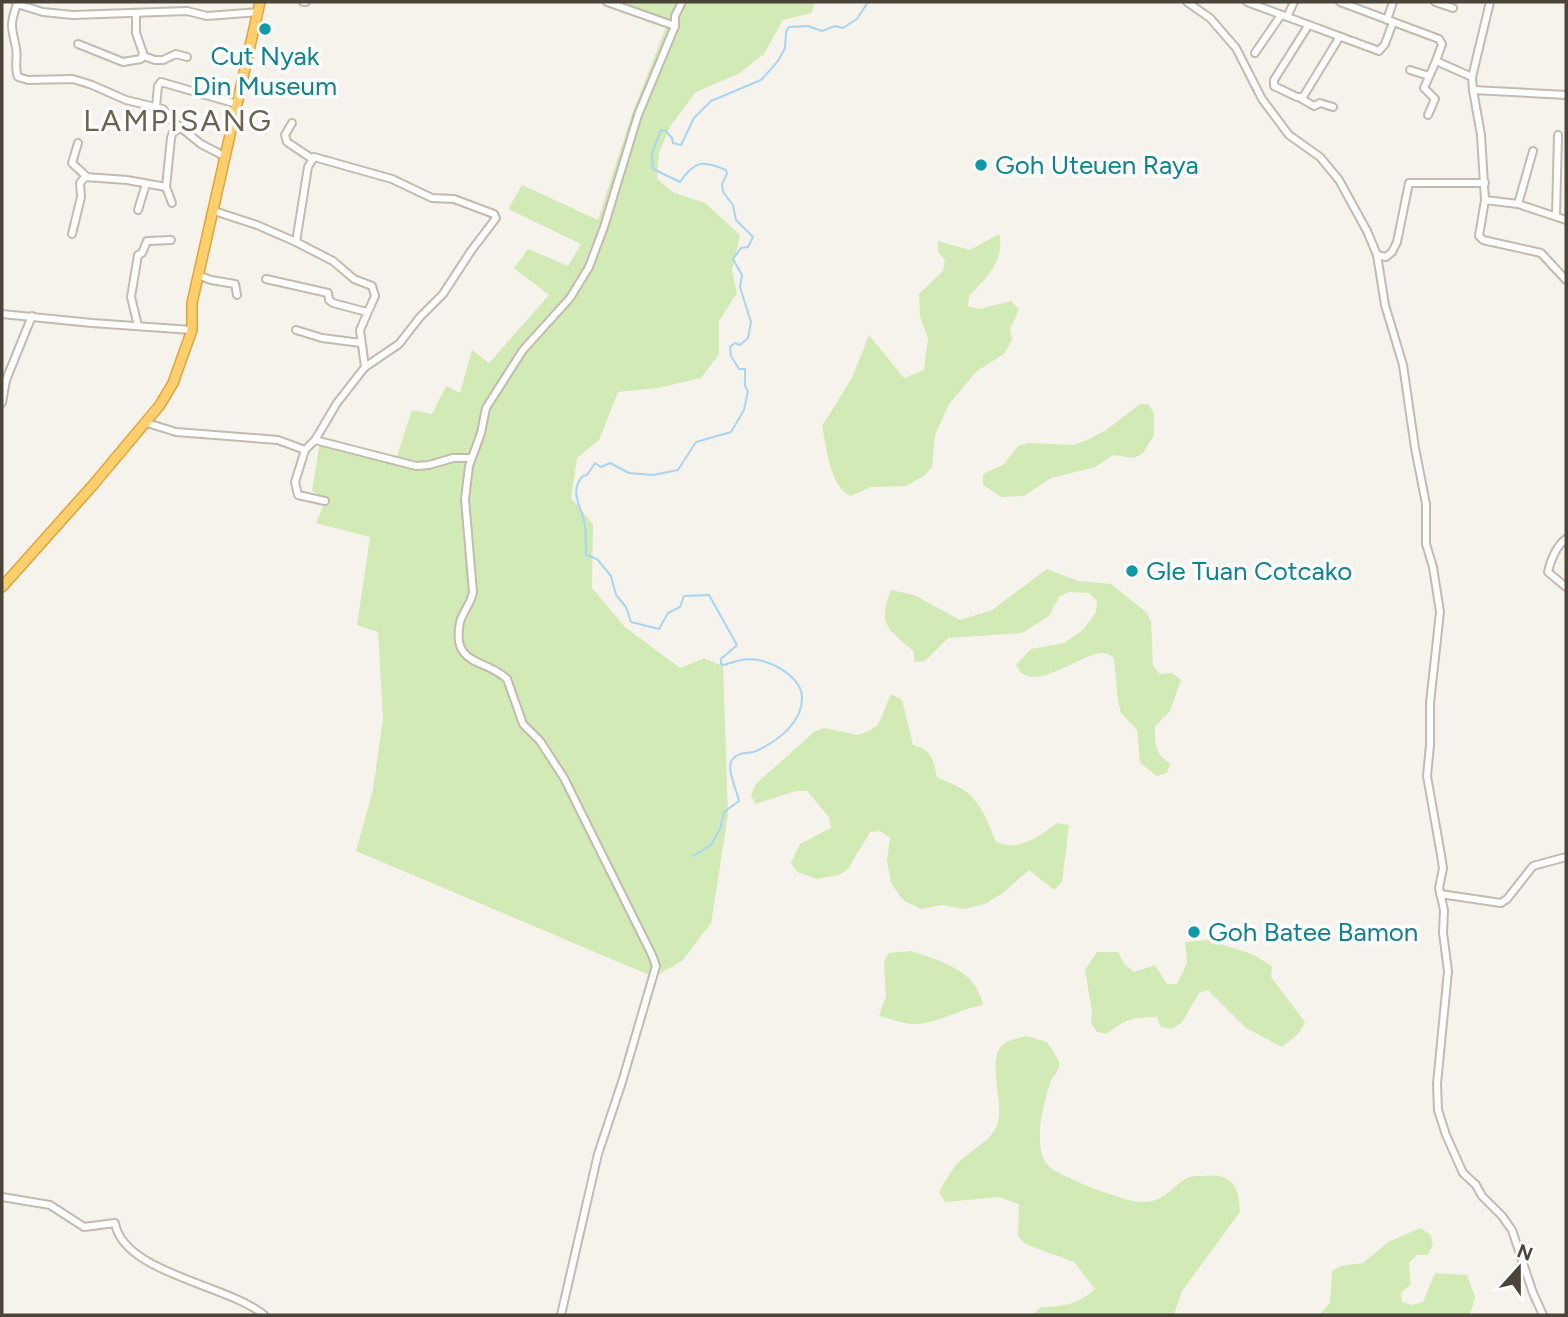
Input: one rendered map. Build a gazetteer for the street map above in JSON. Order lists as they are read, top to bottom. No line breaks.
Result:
{"districts":["LAMPISANG"],"places":["Cut Nyak Din Museum","Goh Uteuen Raya","Gle Tuan Cotcako","Goh Batee Bamon"],"north":"top"}
